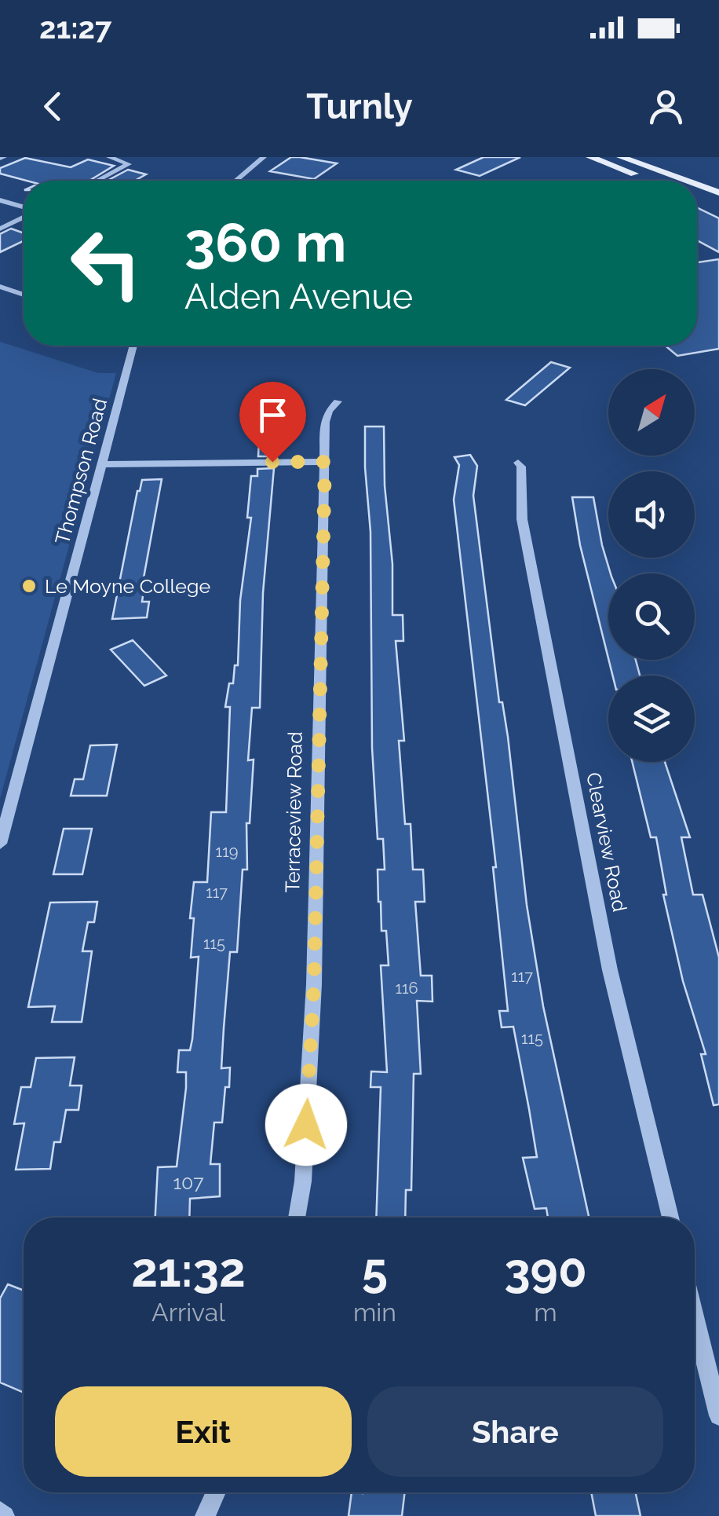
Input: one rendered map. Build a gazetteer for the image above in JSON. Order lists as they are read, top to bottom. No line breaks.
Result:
{"streets":{"street":["Thompson Road","Terraceview Road","Clearview Road"]},"places":["Le Moyne College"],"house_numbers":["119","117","115","117","116","115","107"],"north":"top right","page":{"status":"21:27","header":"Turnly","turn":["360 m","Alden Avenue"],"eta":["21:32","Arrival","5","min","390","m"],"buttons":["Exit","Share"]}}
